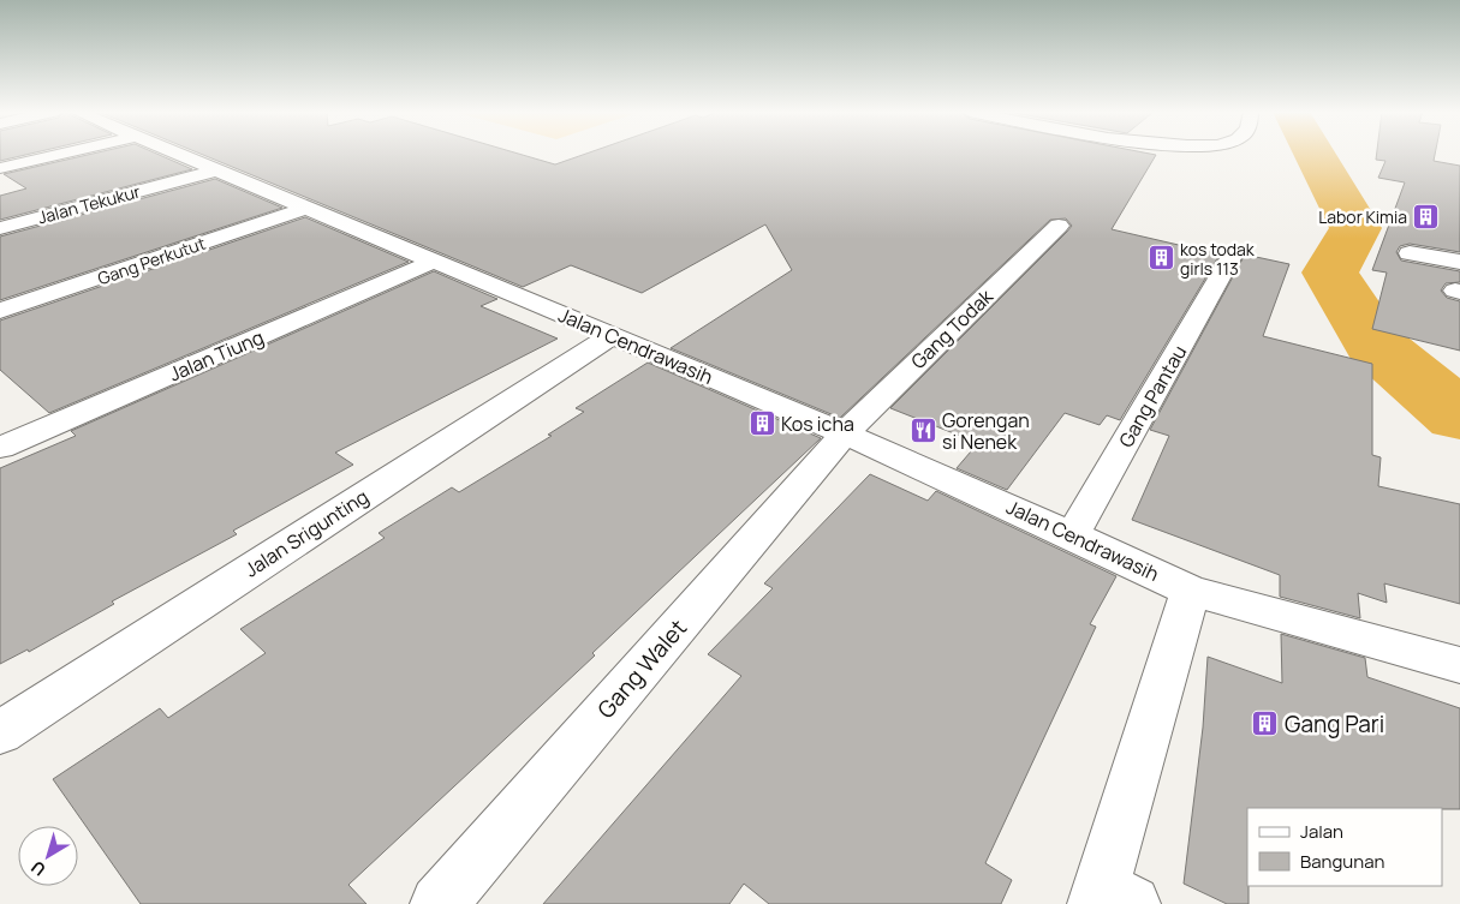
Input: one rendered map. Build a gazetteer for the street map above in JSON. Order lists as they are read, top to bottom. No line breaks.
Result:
{"streets":{"street":["Jalan Tekukur","Gang Perkutut","Gang Todak","Jalan Cendrawasih","Jalan Tiung","Gang Pantau","Jalan Srigunting","Gang Walet"]},"crossings":[["Jalan Tekukur","Jalan Cendrawasih"],["Gang Perkutut","Jalan Cendrawasih"],["Gang Todak","Jalan Cendrawasih"],["Gang Todak","Gang Walet"],["Jalan Cendrawasih","Jalan Tiung"],["Jalan Cendrawasih","Gang Pantau"],["Jalan Cendrawasih","Jalan Srigunting"],["Jalan Cendrawasih","Gang Walet"]],"places":{"building":["Labor Kimia","kos todak girls 113","Kos icha","Gang Pari"],"restaurant":["Gorengan si Nenek"]},"legend":["Jalan","Bangunan"],"north":"bottom left"}
